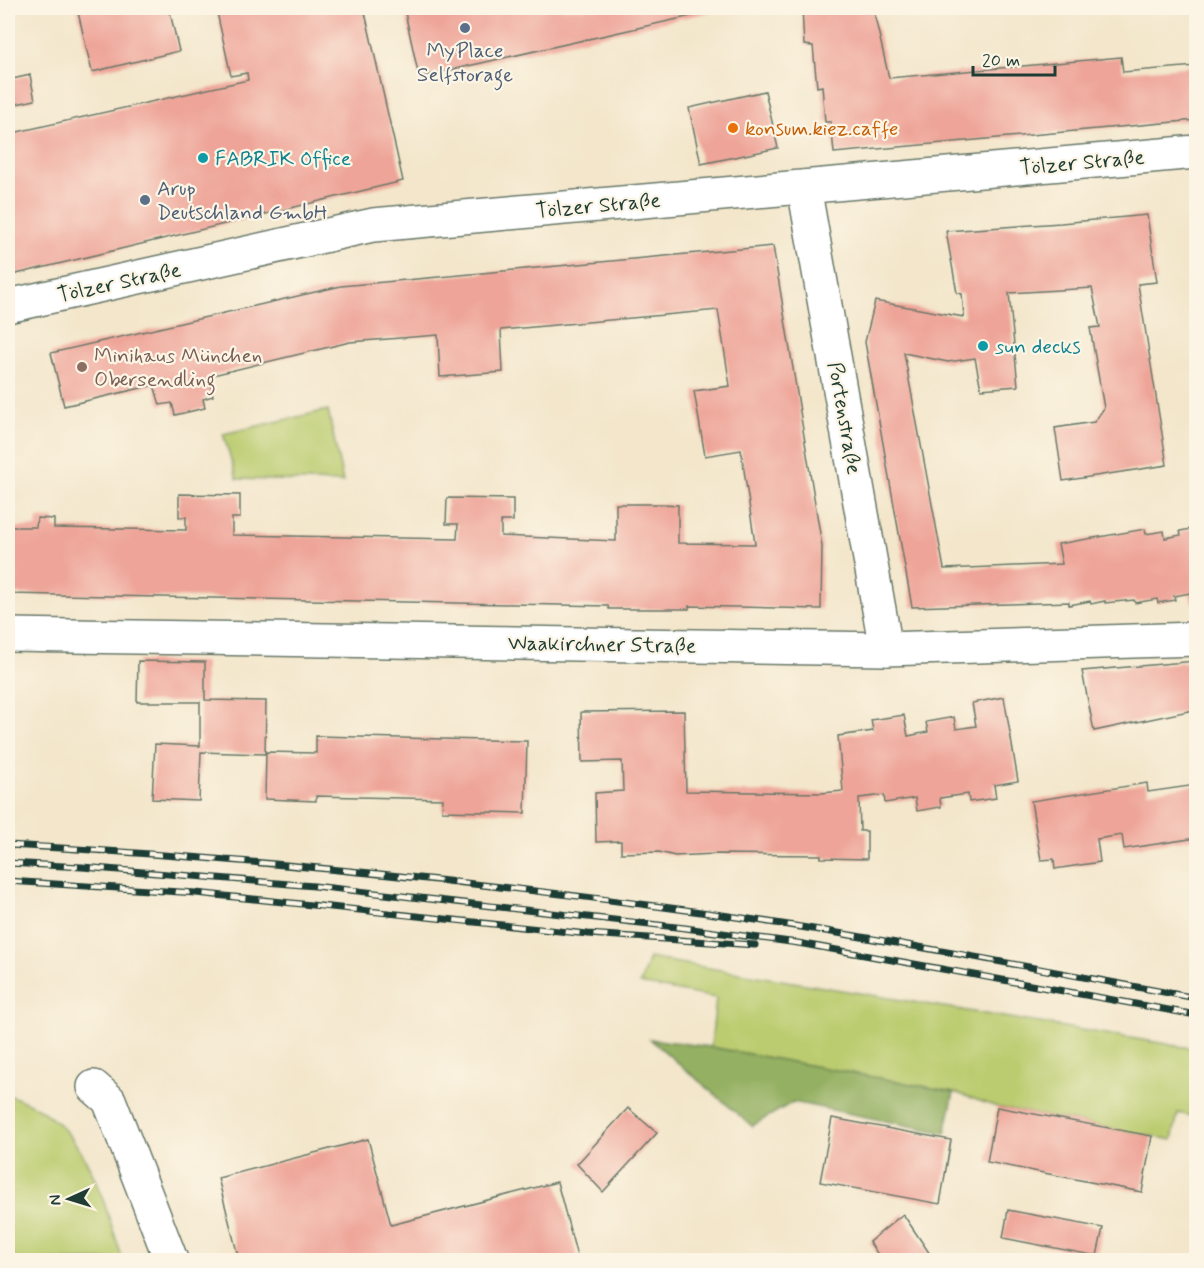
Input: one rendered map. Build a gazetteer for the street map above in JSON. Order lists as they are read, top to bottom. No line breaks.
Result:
{"streets":{"street":["Tölzer Straße","Portenstraße","Waakirchner Straße"]},"crossings":[["Tölzer Straße","Portenstraße"],["Portenstraße","Waakirchner Straße"]],"places":["MyPlace Selfstorage","konsum.kiez.caffe","FABRIK Office","Arup Deutschland GmbH","sun decks","Minihaus München Obersendling"],"scale_bar":"20 m","north":"left"}
